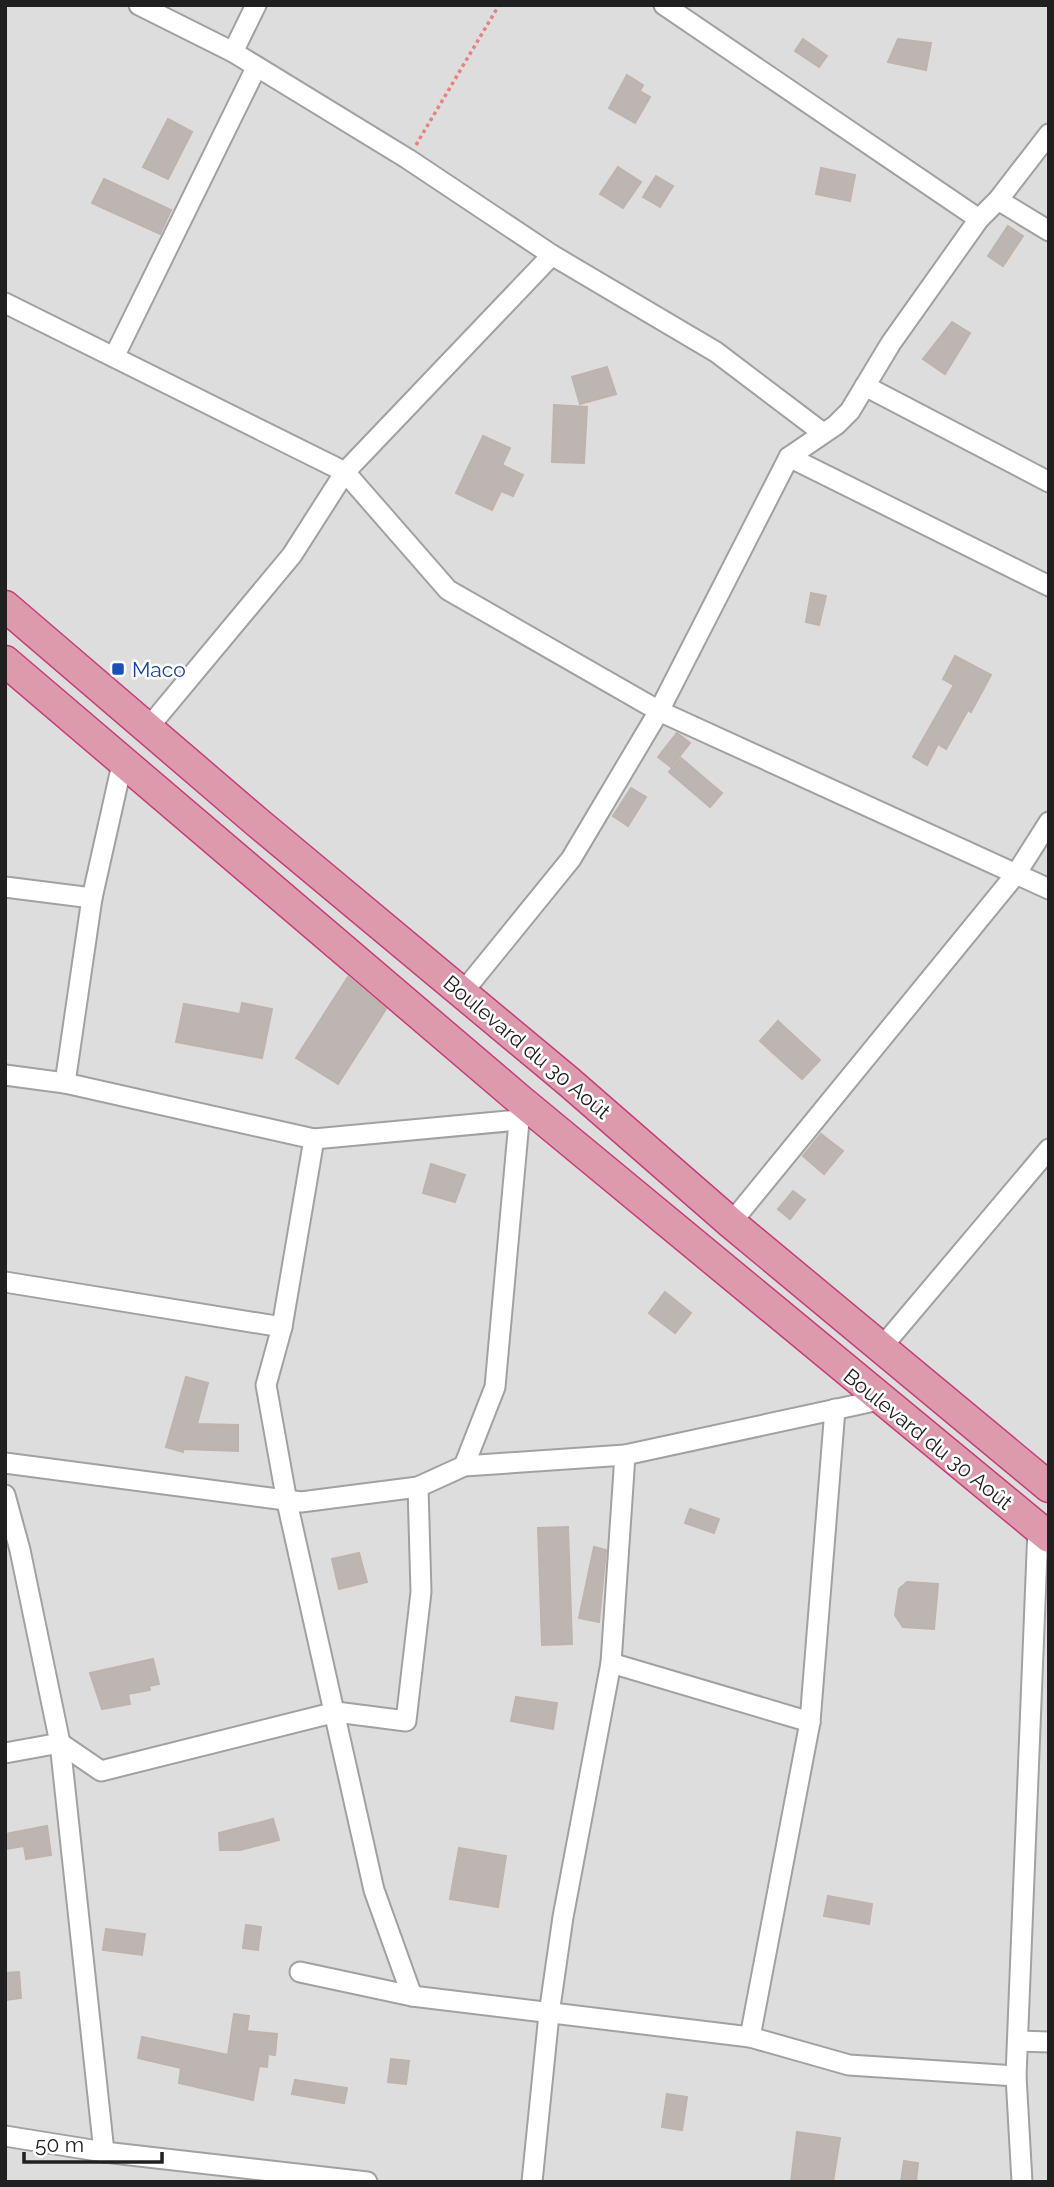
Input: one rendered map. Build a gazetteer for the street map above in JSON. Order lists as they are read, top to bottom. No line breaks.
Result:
{"streets":{"highway":["Boulevard du 30 Août"]},"places":{"transit":["Maco"]},"scale_bar":"50 m"}
